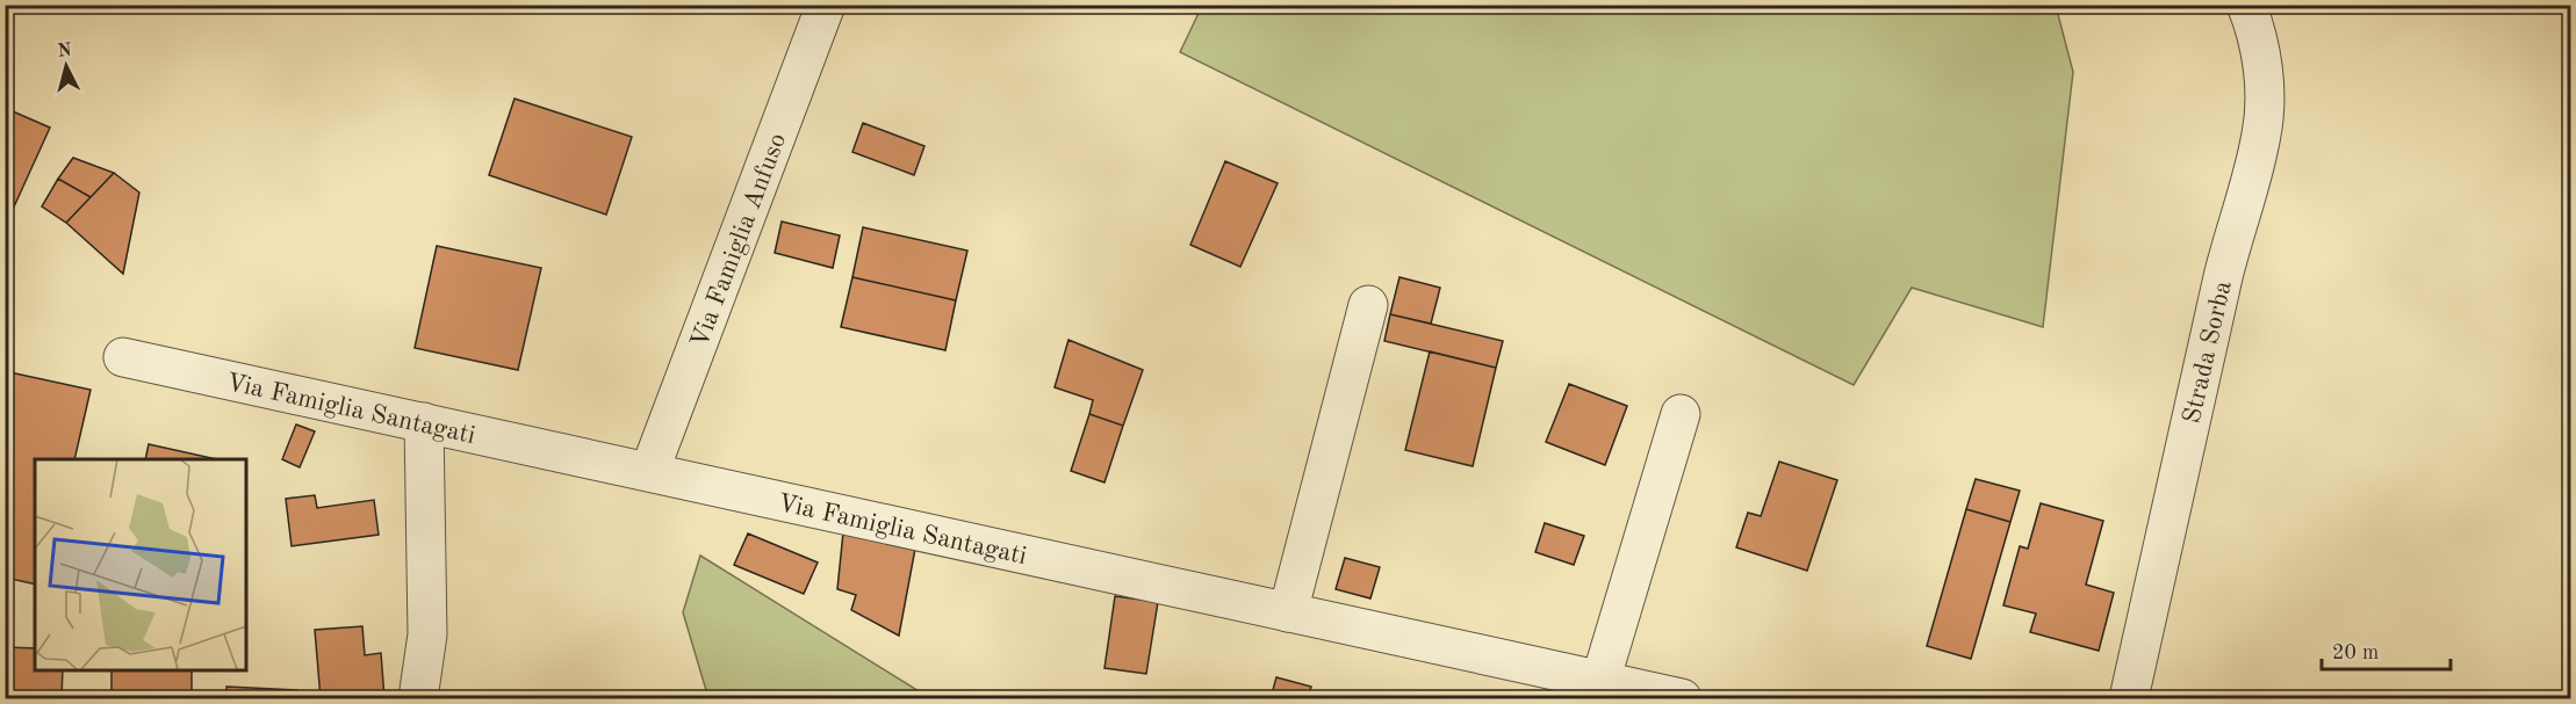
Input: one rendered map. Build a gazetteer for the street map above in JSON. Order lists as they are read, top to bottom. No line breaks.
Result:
{"streets":{"street":["Via Famiglia Anfuso","Strada Sorba","Via Famiglia Santagati"]},"crossings":[["Via Famiglia Anfuso","Via Famiglia Santagati"]],"scale_bar":"20 m","north":"top"}
